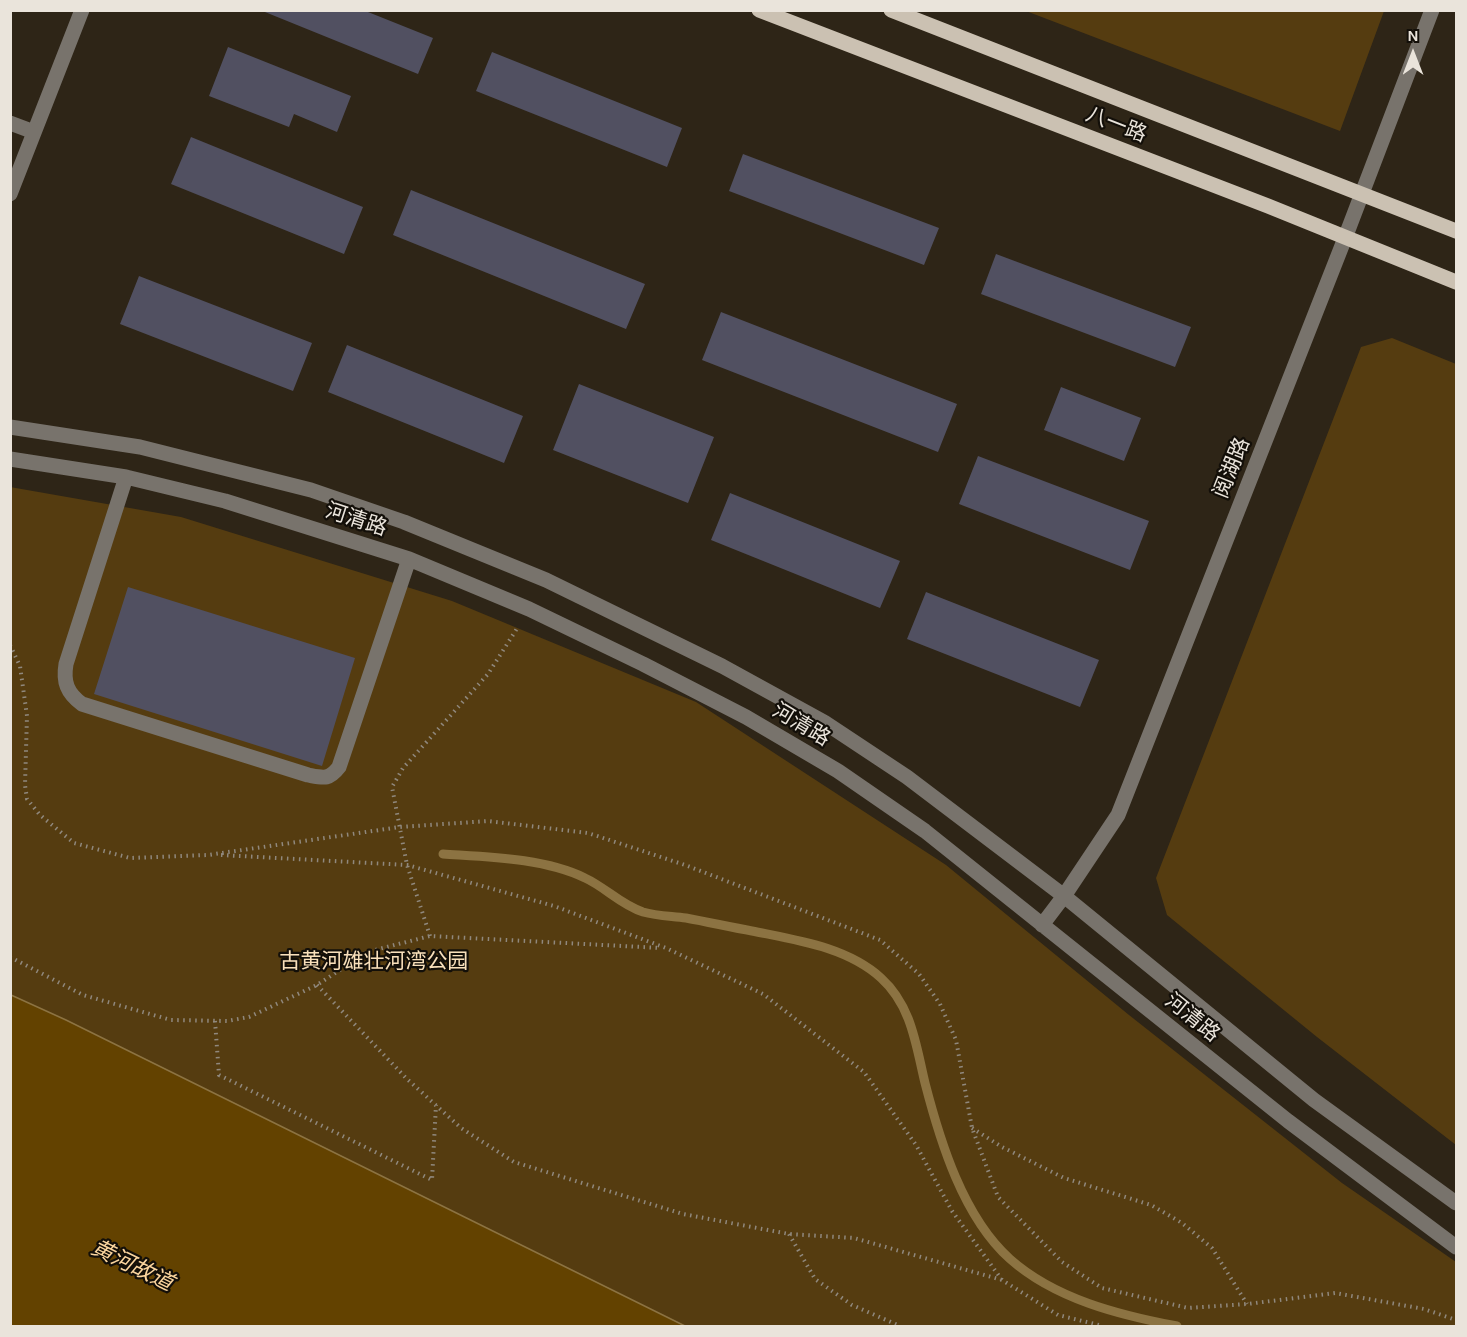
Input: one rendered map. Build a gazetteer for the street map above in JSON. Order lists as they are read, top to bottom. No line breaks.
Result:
{"streets":{"main road":["八一路"],"street":["阅湖路","河清路"]},"crossings":[["八一路","阅湖路"],["阅湖路","河清路"]],"water":["黄河故道"],"parks":["古黄河雄壮河湾公园"],"north":"top"}
